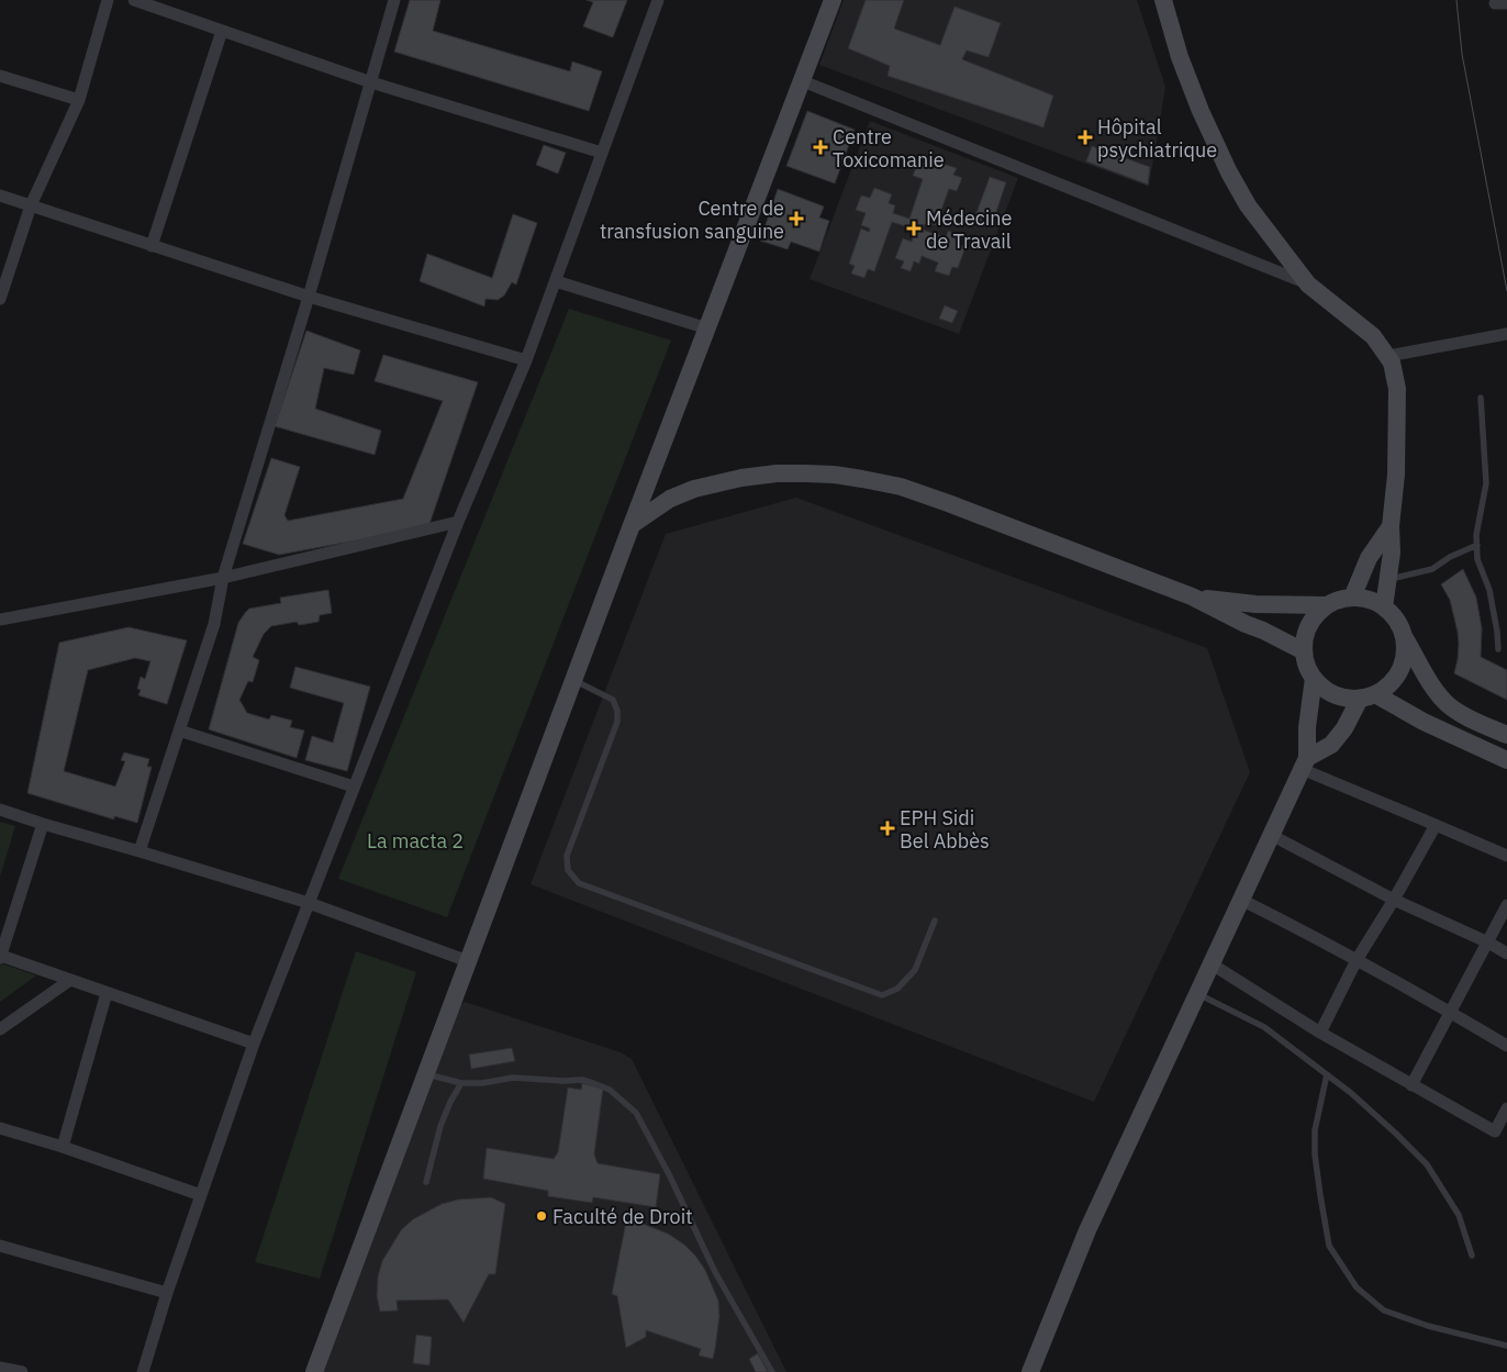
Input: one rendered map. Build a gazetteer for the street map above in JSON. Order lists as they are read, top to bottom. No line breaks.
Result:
{"parks":["La macta 2"],"places":{"health":["Hôpital psychiatrique","Centre Toxicomanie","Centre de transfusion sanguine","Médecine de Travail","EPH Sidi Bel Abbès"],"other":["Faculté de Droit"]}}
